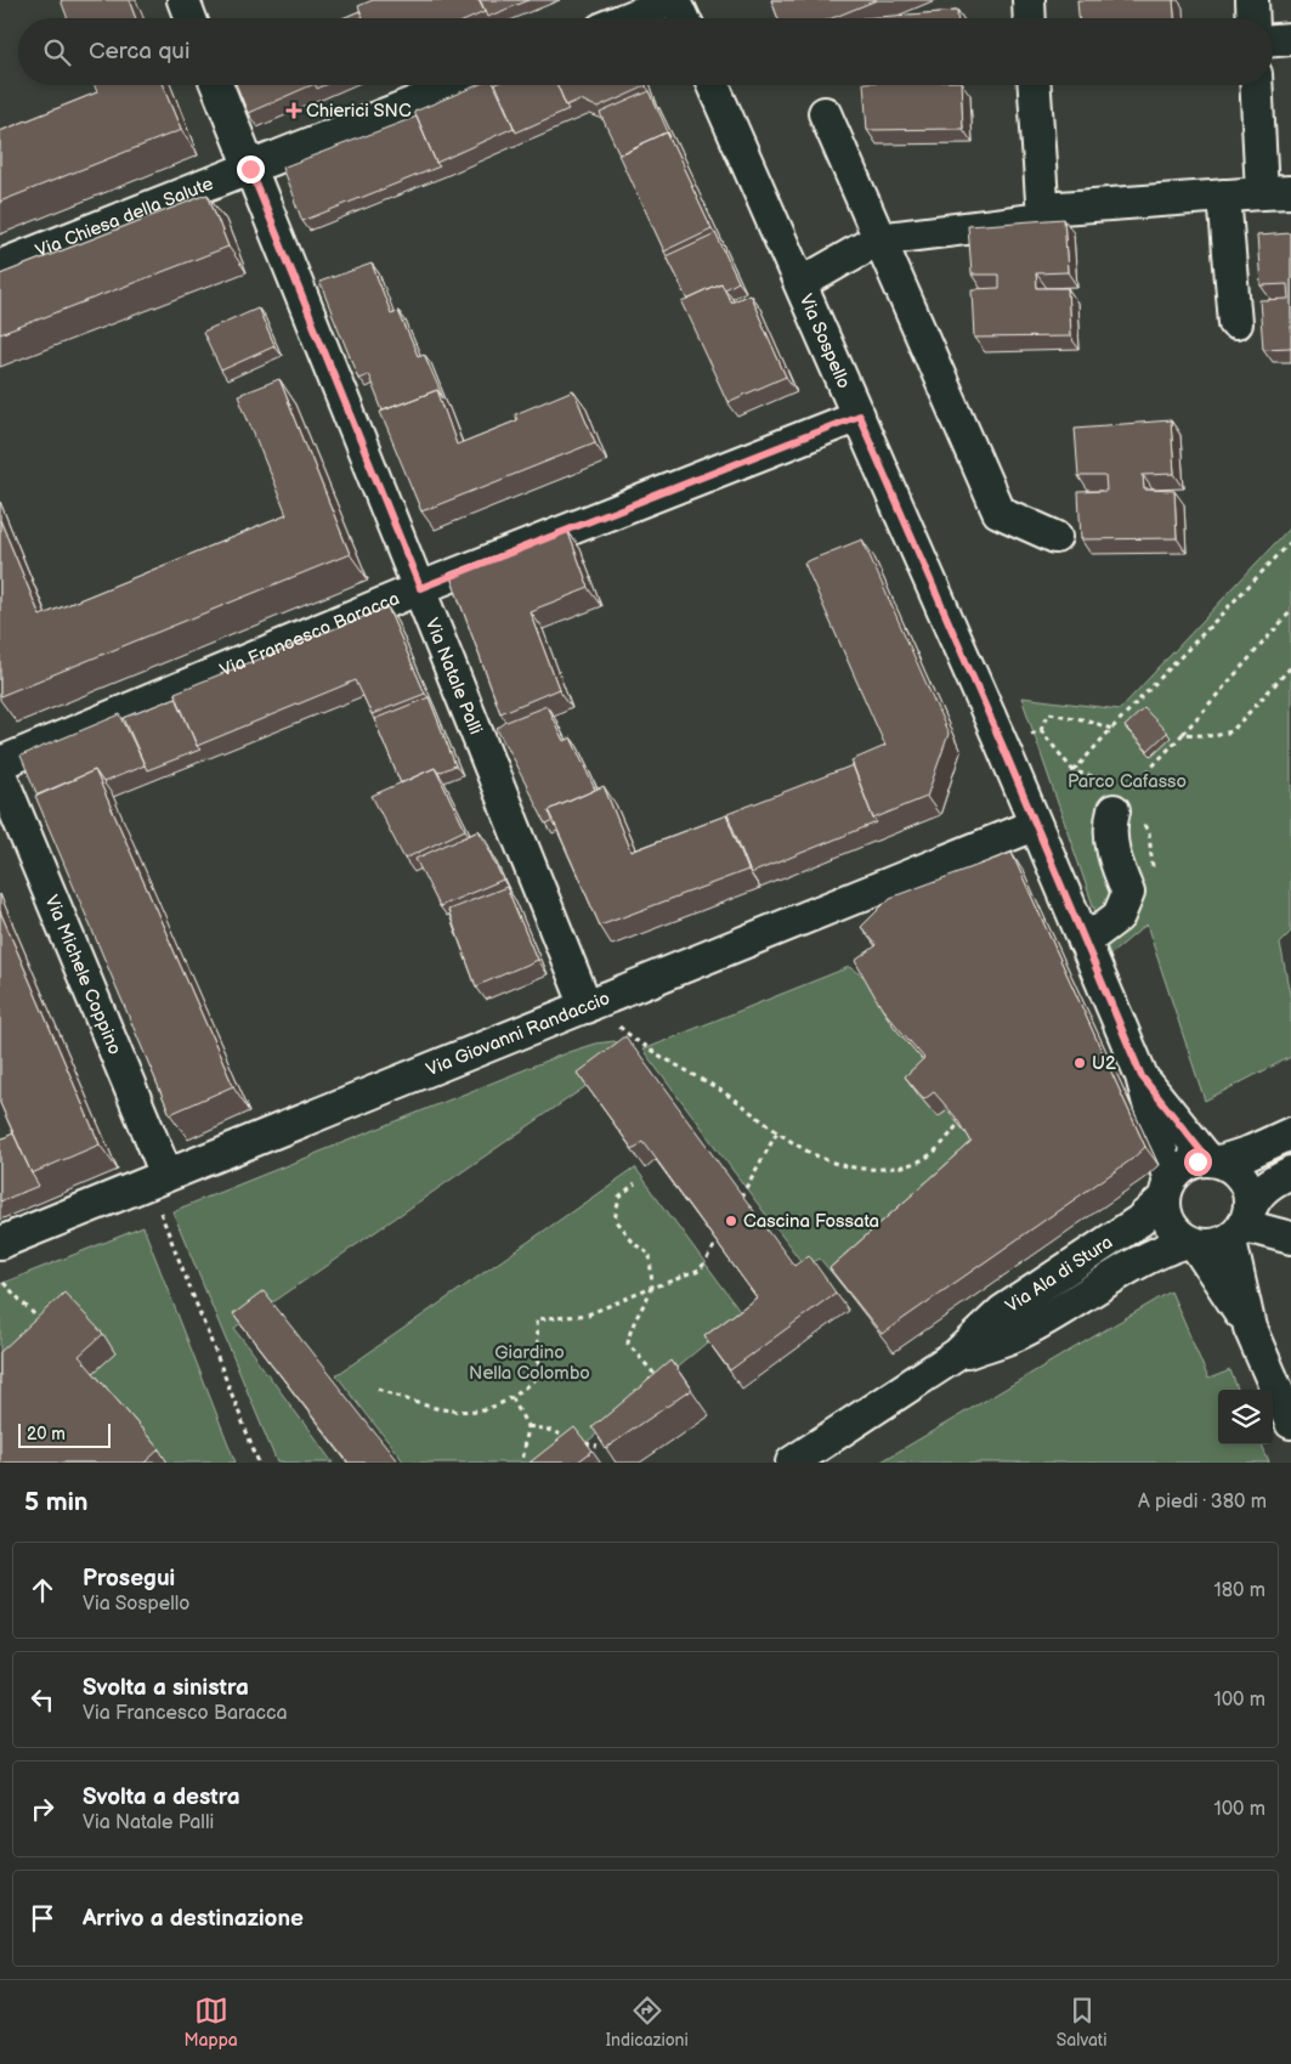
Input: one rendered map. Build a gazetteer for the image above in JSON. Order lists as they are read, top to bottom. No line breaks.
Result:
{"streets":{"street":["Via Chiesa della Salute","Via Sospello","Via Francesco Baracca","Via Natale Palli","Via Michele Coppino","Via Giovanni Randaccio","Via Ala di Stura"]},"crossings":[["Via Chiesa della Salute","Via Natale Palli"],["Via Sospello","Via Francesco Baracca"],["Via Sospello","Via Giovanni Randaccio"],["Via Sospello","Via Ala di Stura"],["Via Francesco Baracca","Via Natale Palli"],["Via Natale Palli","Via Giovanni Randaccio"],["Via Michele Coppino","Via Giovanni Randaccio"]],"parks":["Parco Cafasso","Giardino Nella Colombo"],"places":{"health":["Chierici SNC"],"other":["U2","Cascina Fossata"]},"scale_bar":"20 m","page":{"search":"Cerca qui","scale":"20 m","heading":["5 min","A piedi · 380 m"],"list":[["Prosegui","Via Sospello","180 m"],["Svolta a sinistra","Via Francesco Baracca","100 m"],["Svolta a destra","Via Natale Palli","100 m"],"Arrivo a destinazione"],"nav":["Mappa","Indicazioni","Salvati"]}}
